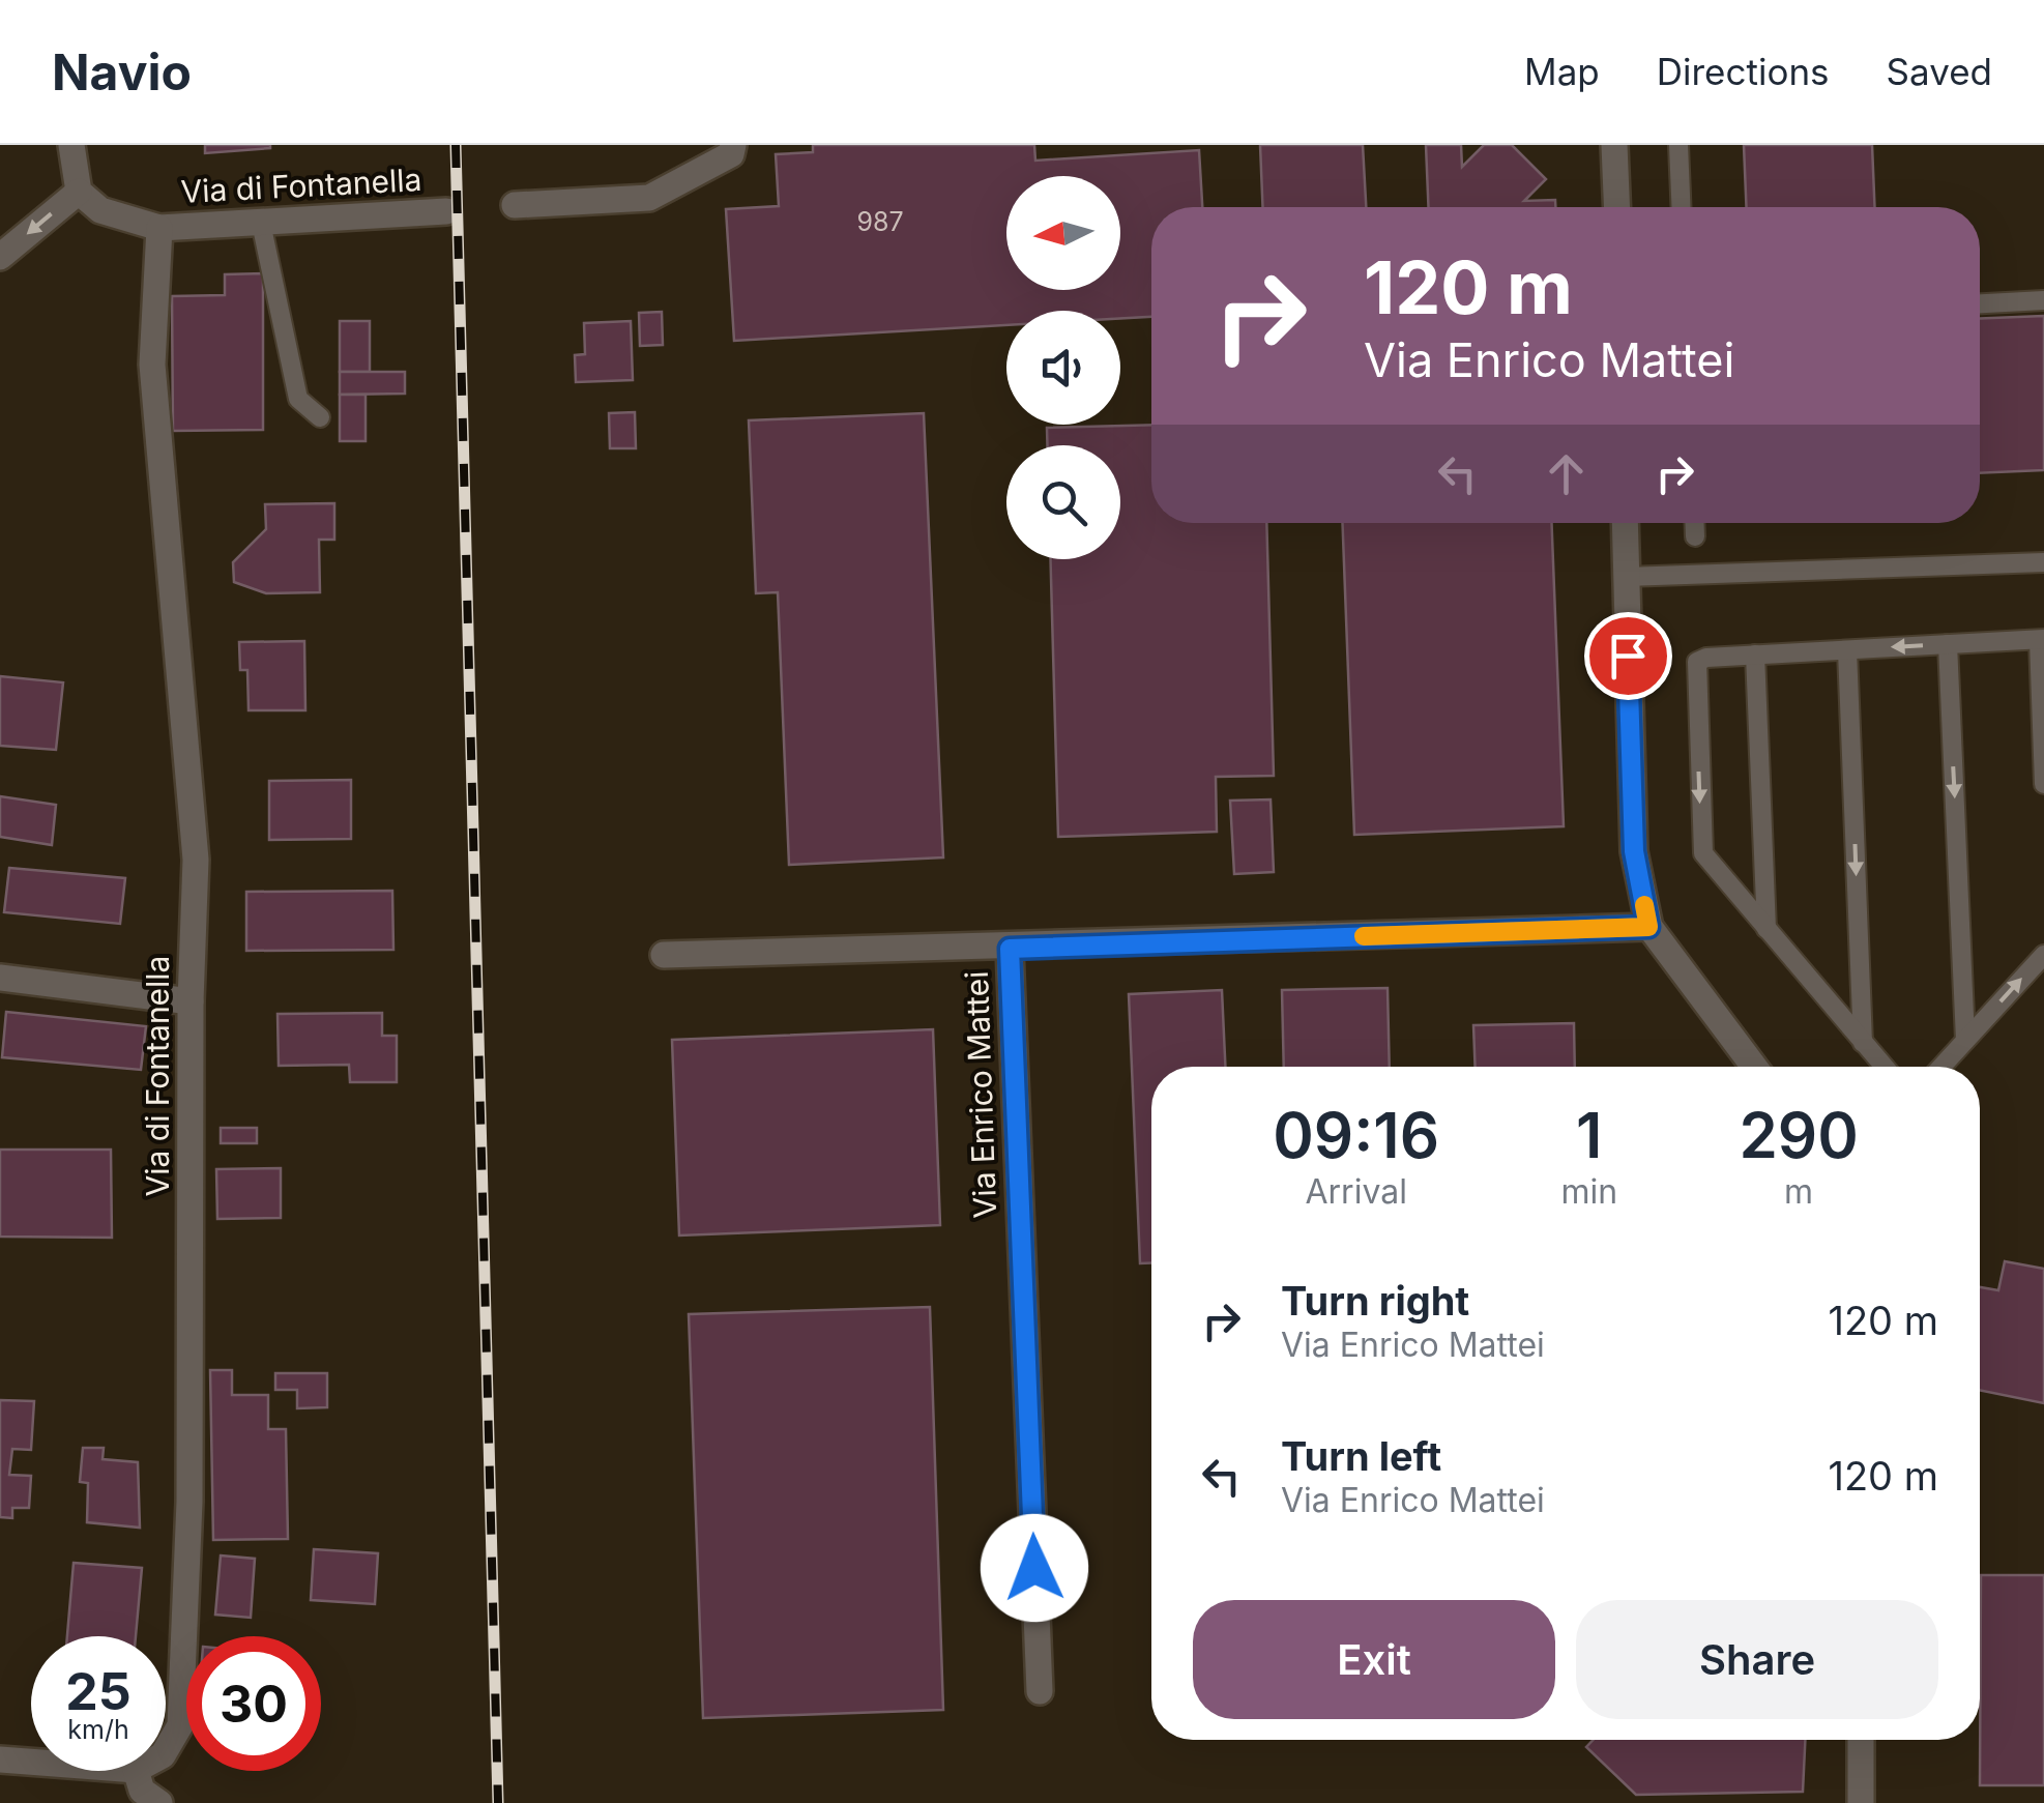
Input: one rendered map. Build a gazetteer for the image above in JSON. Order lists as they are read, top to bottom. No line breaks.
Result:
{"streets":{"street":["Via di Fontanella","Via Enrico Mattei"]},"house_numbers":["987"],"north":"left","page":{"header":"Navio","nav":["Map","Directions","Saved"],"turn":["120 m","Via Enrico Mattei"],"eta":["09:16","Arrival","1","min","290","m"],"list":[{"name":"Turn right","note":"Via Enrico Mattei","value":"120 m"},{"name":"Turn left","note":"Via Enrico Mattei","value":"120 m"}],"buttons":["Exit","Share"],"speed":"25 km/h","limit":"30"}}
